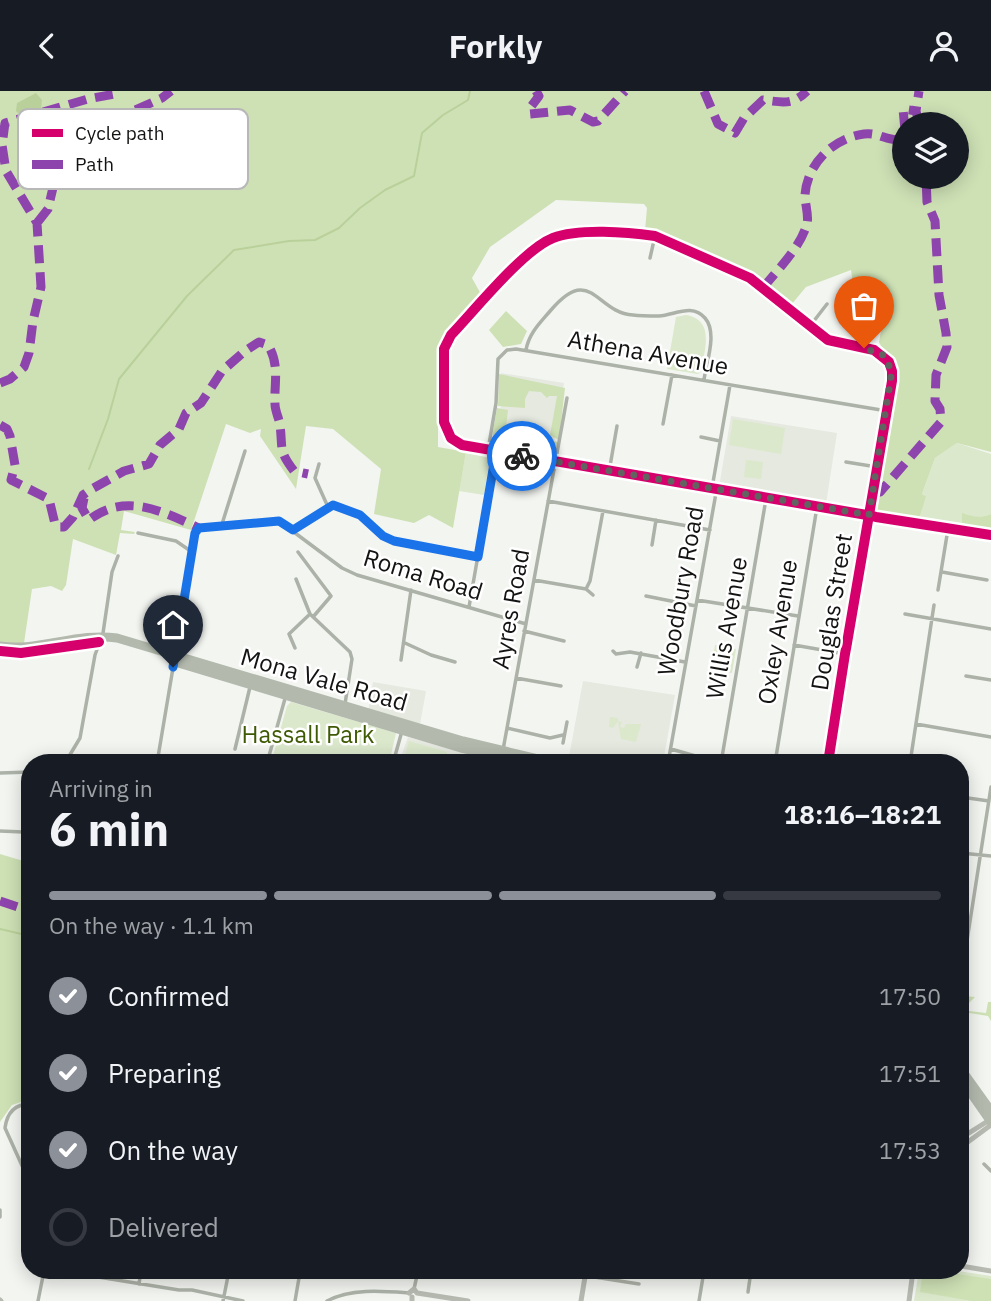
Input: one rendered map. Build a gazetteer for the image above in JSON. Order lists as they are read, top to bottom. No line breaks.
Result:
{"streets":{"highway":["Mona Vale Road"],"street":["Athena Avenue","Roma Road","Woodbury Road","Ayres Road","Douglas Street","Willis Avenue","Oxley Avenue"]},"crossings":[["Athena Avenue","Woodbury Road"],["Athena Avenue","Douglas Street"],["Roma Road","Ayres Road"]],"parks":["Hassall Park"],"legend":["Cycle path","Path"],"page":{"header":"Forkly","heading":["6 min","Arriving in","18:16–18:21"],"bar":"On the way · 1.1 km","list":[["Confirmed","17:50"],["Preparing","17:51"],["On the way","17:53"],"Delivered"]}}
